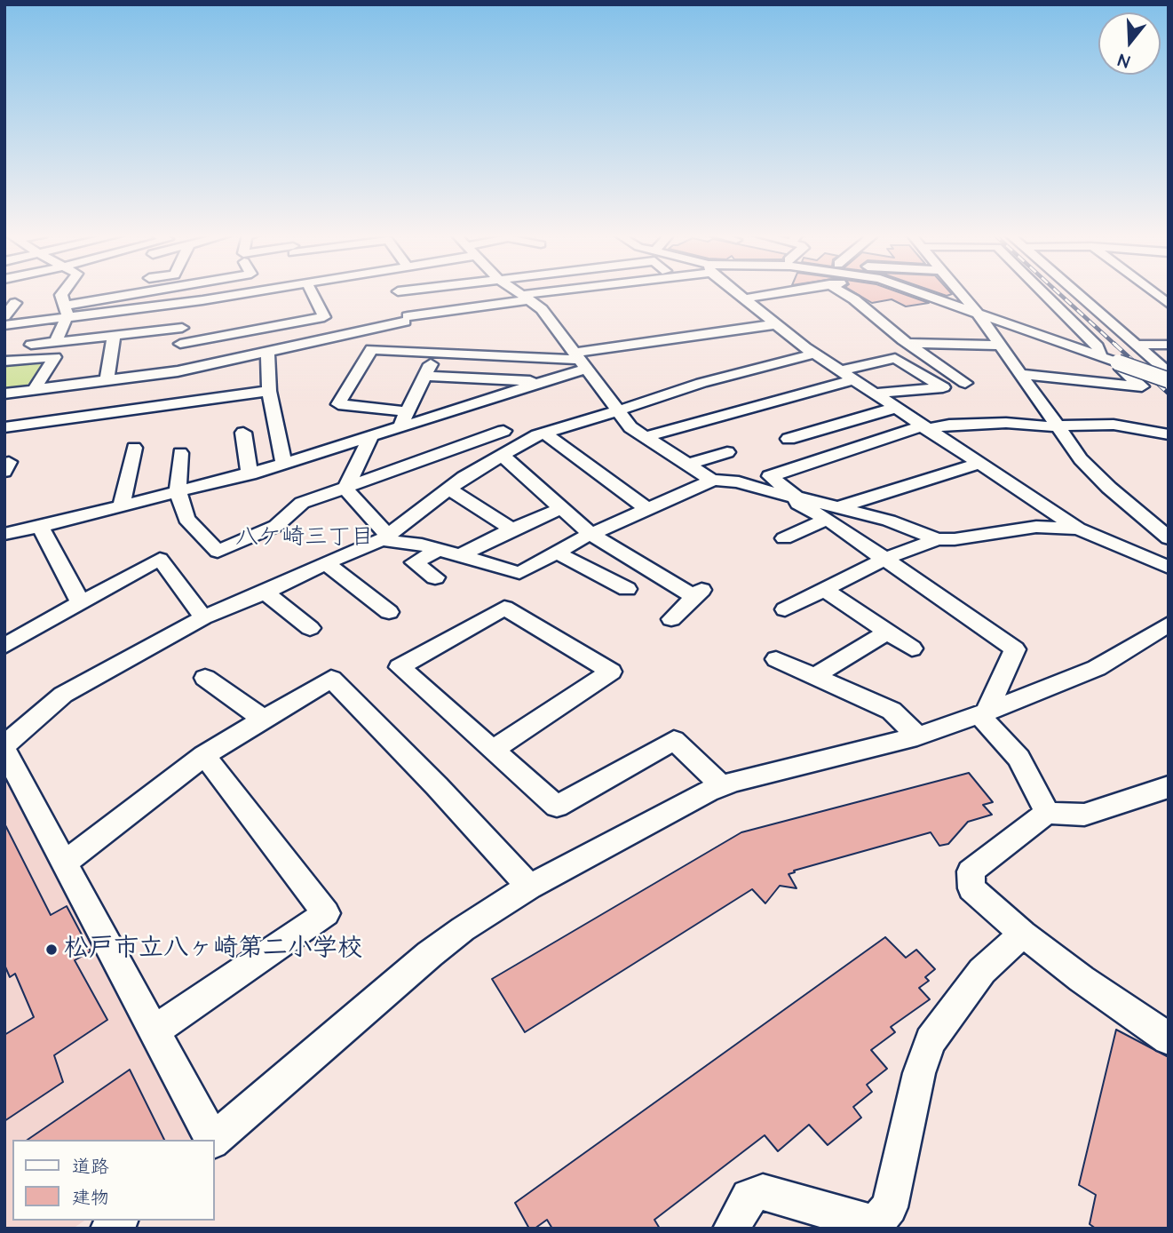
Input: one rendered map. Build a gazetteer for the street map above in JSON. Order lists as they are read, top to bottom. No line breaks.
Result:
{"districts":["八ケ崎三丁目"],"places":["松戸市立八ヶ崎第二小学校"],"legend":["道路","建物"],"north":"bottom"}
